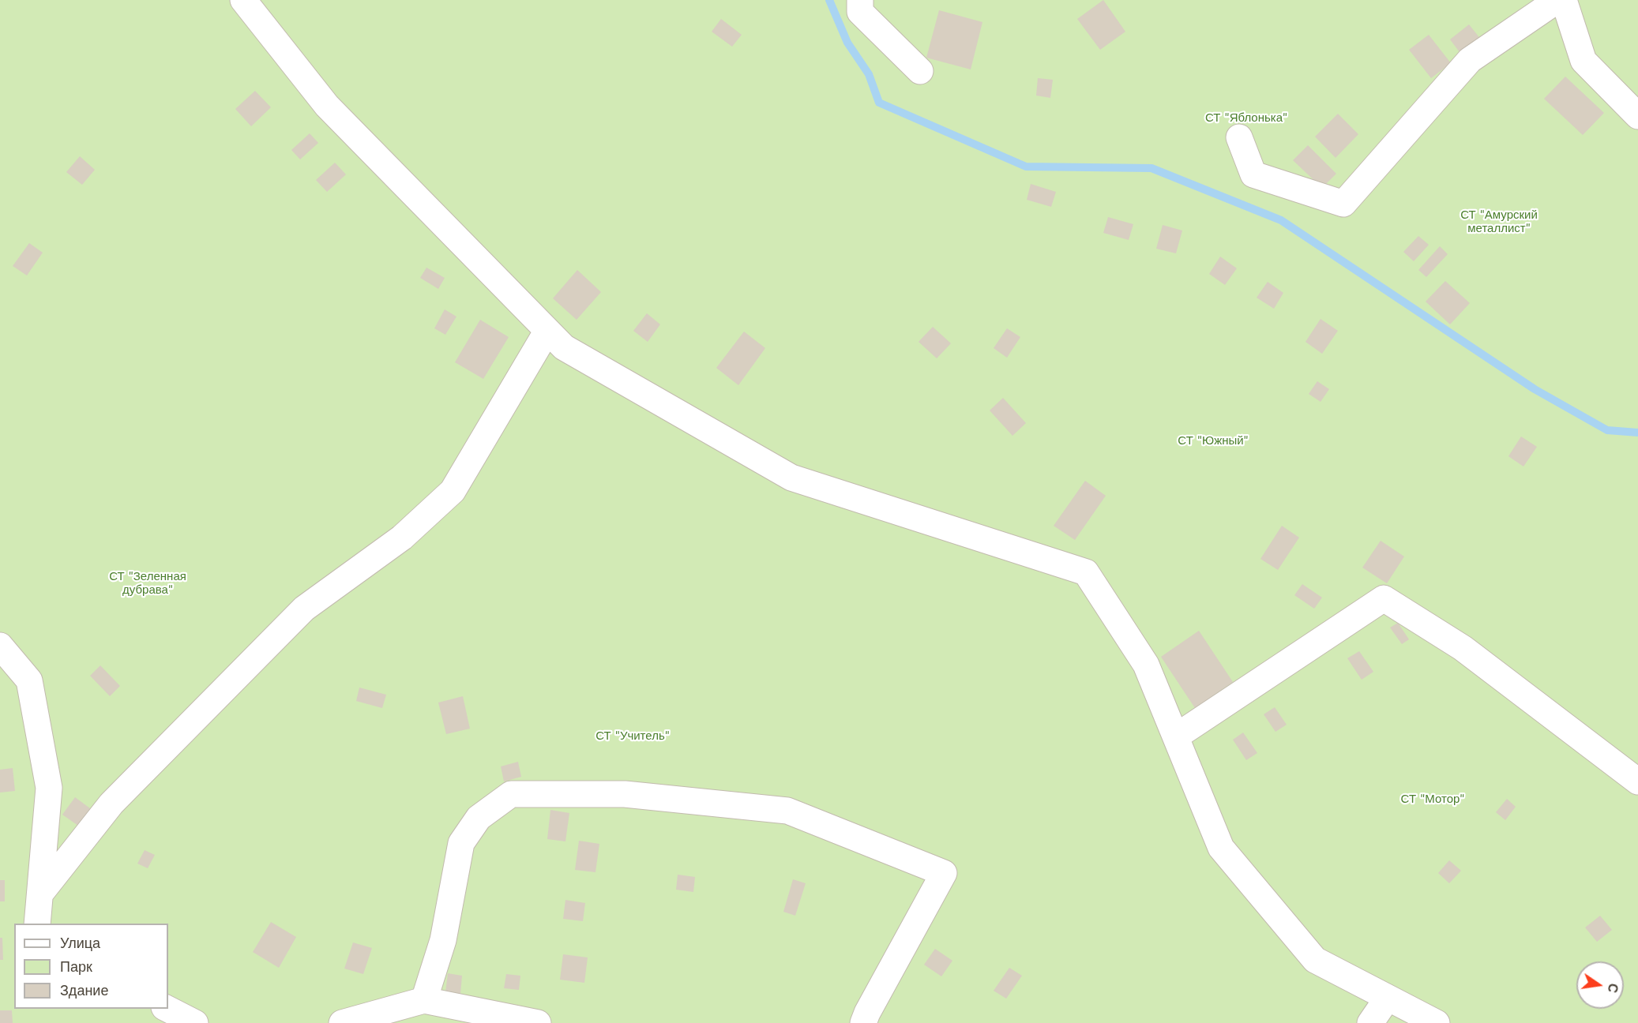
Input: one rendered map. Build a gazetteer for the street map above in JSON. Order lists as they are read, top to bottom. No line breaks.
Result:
{"parks":["СТ \"Яблонька\"","СТ \"Амурский металлист\"","СТ \"Южный\"","СТ \"Зеленная дубрава\"","СТ \"Учитель\"","СТ \"Мотор\""],"legend":["Улица","Парк","Здание"],"north":"right"}
